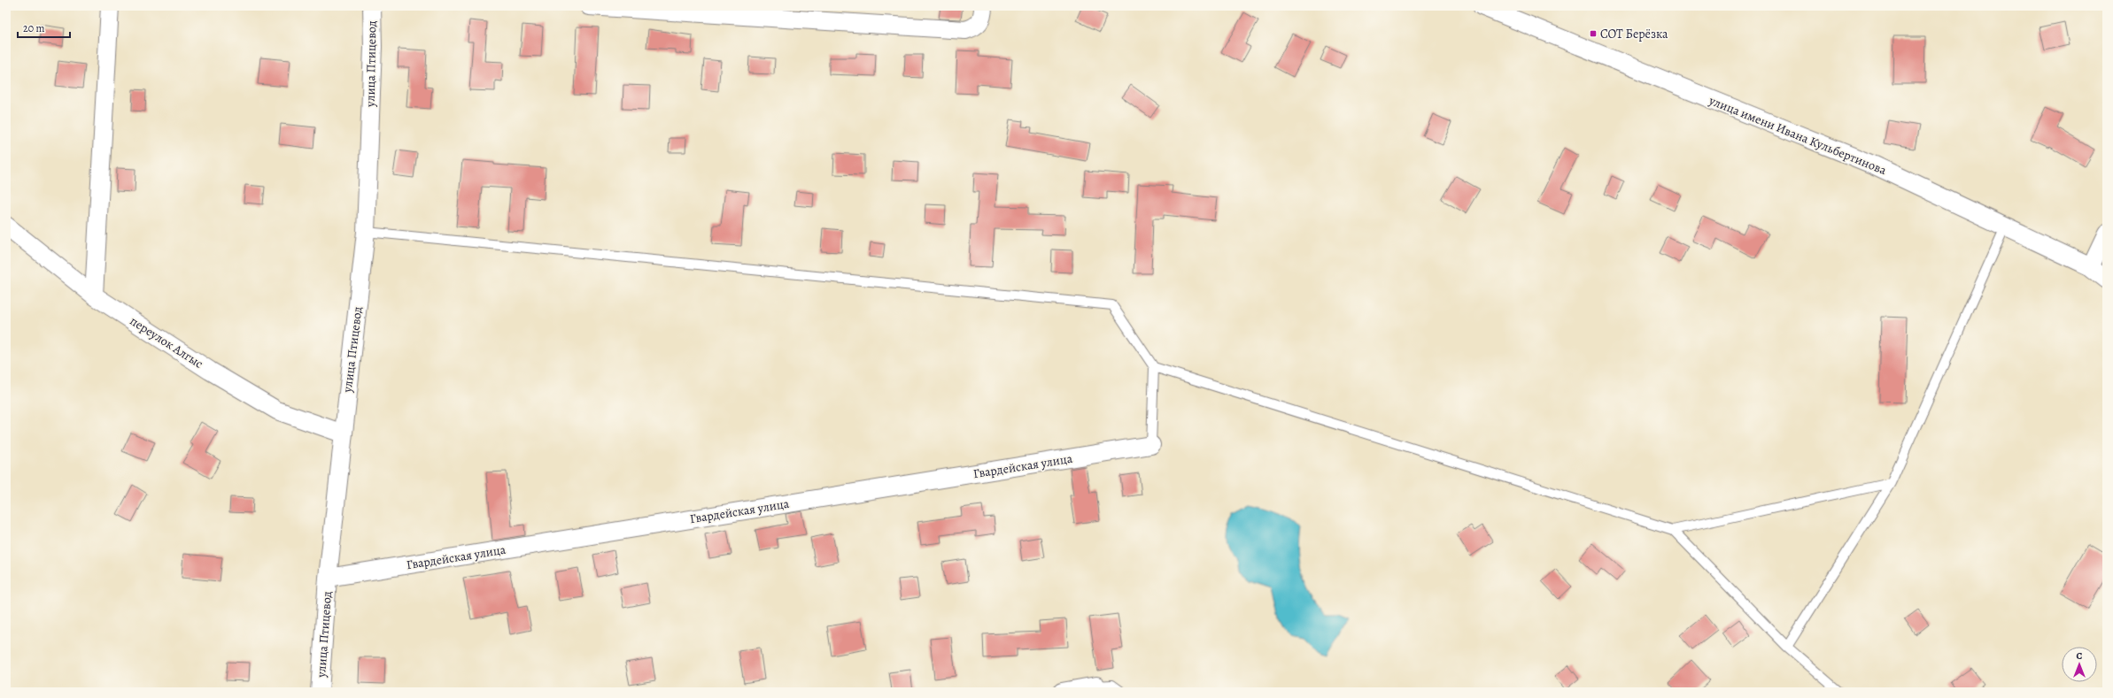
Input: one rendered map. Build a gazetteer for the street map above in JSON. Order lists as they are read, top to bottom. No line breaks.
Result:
{"streets":{"street":["улица Птицевод","улица имени Ивана Кульбертинова","переулок Алгыс","Гвардейская улица"]},"crossings":[["улица Птицевод","переулок Алгыс"],["улица Птицевод","Гвардейская улица"]],"places":{"transit":["СОТ Берёзка"]},"scale_bar":"20 m","north":"top"}
